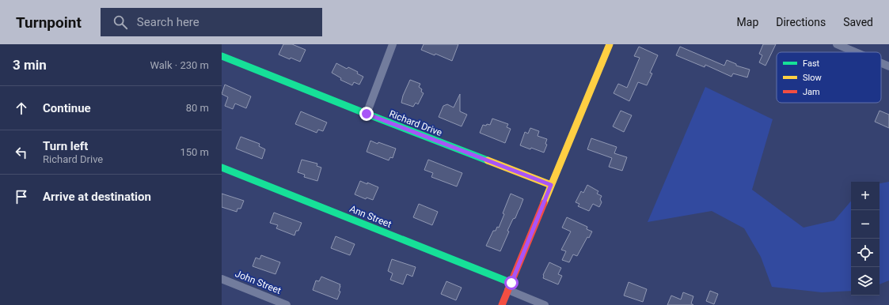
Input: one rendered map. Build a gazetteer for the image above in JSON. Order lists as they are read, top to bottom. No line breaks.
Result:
{"streets":{"street":["Richard Drive","Ann Street","John Street"]},"legend":["Fast","Slow","Jam"],"page":{"header":"Turnpoint","search":"Search here","nav":["Map","Directions","Saved"],"heading":["3 min","Walk · 230 m"],"list":[["Continue","80 m"],["Turn left","Richard Drive","150 m"],"Arrive at destination"],"map_buttons":["+","−"]}}
